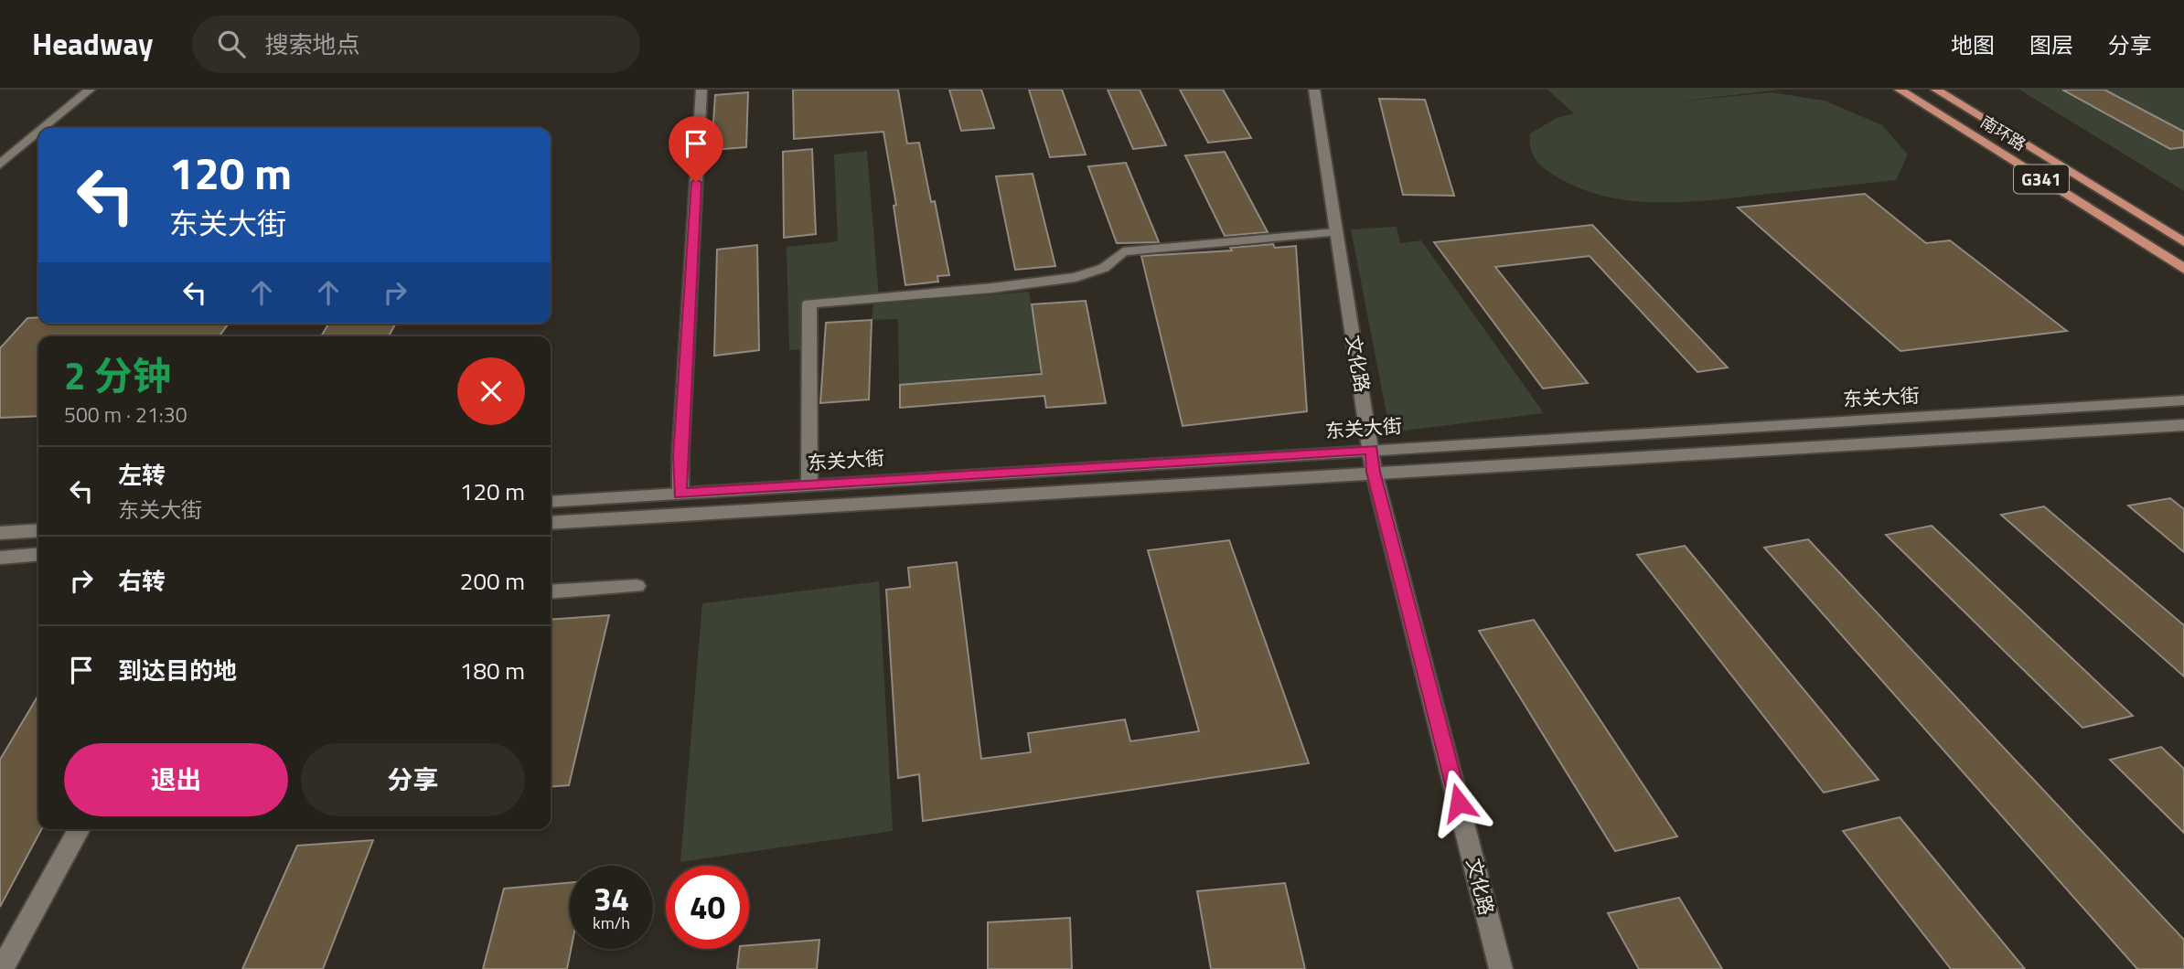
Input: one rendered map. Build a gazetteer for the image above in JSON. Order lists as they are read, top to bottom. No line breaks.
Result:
{"streets":{"highway":["南环路","G341"],"street":["文化路","东关大街"]},"crossings":[["文化路","东关大街"]],"page":{"header":"Headway","search":"搜索地点","nav":["地图","图层","分享"],"turn":["120 m","东关大街"],"heading":["2 分钟","500 m · 21:30"],"list":[{"name":"左转","note":"东关大街","value":"120 m"},{"name":"右转","value":"200 m"},{"name":"到达目的地","value":"180 m"}],"buttons":["退出","分享"],"speed":"34 km/h","limit":"40"}}
